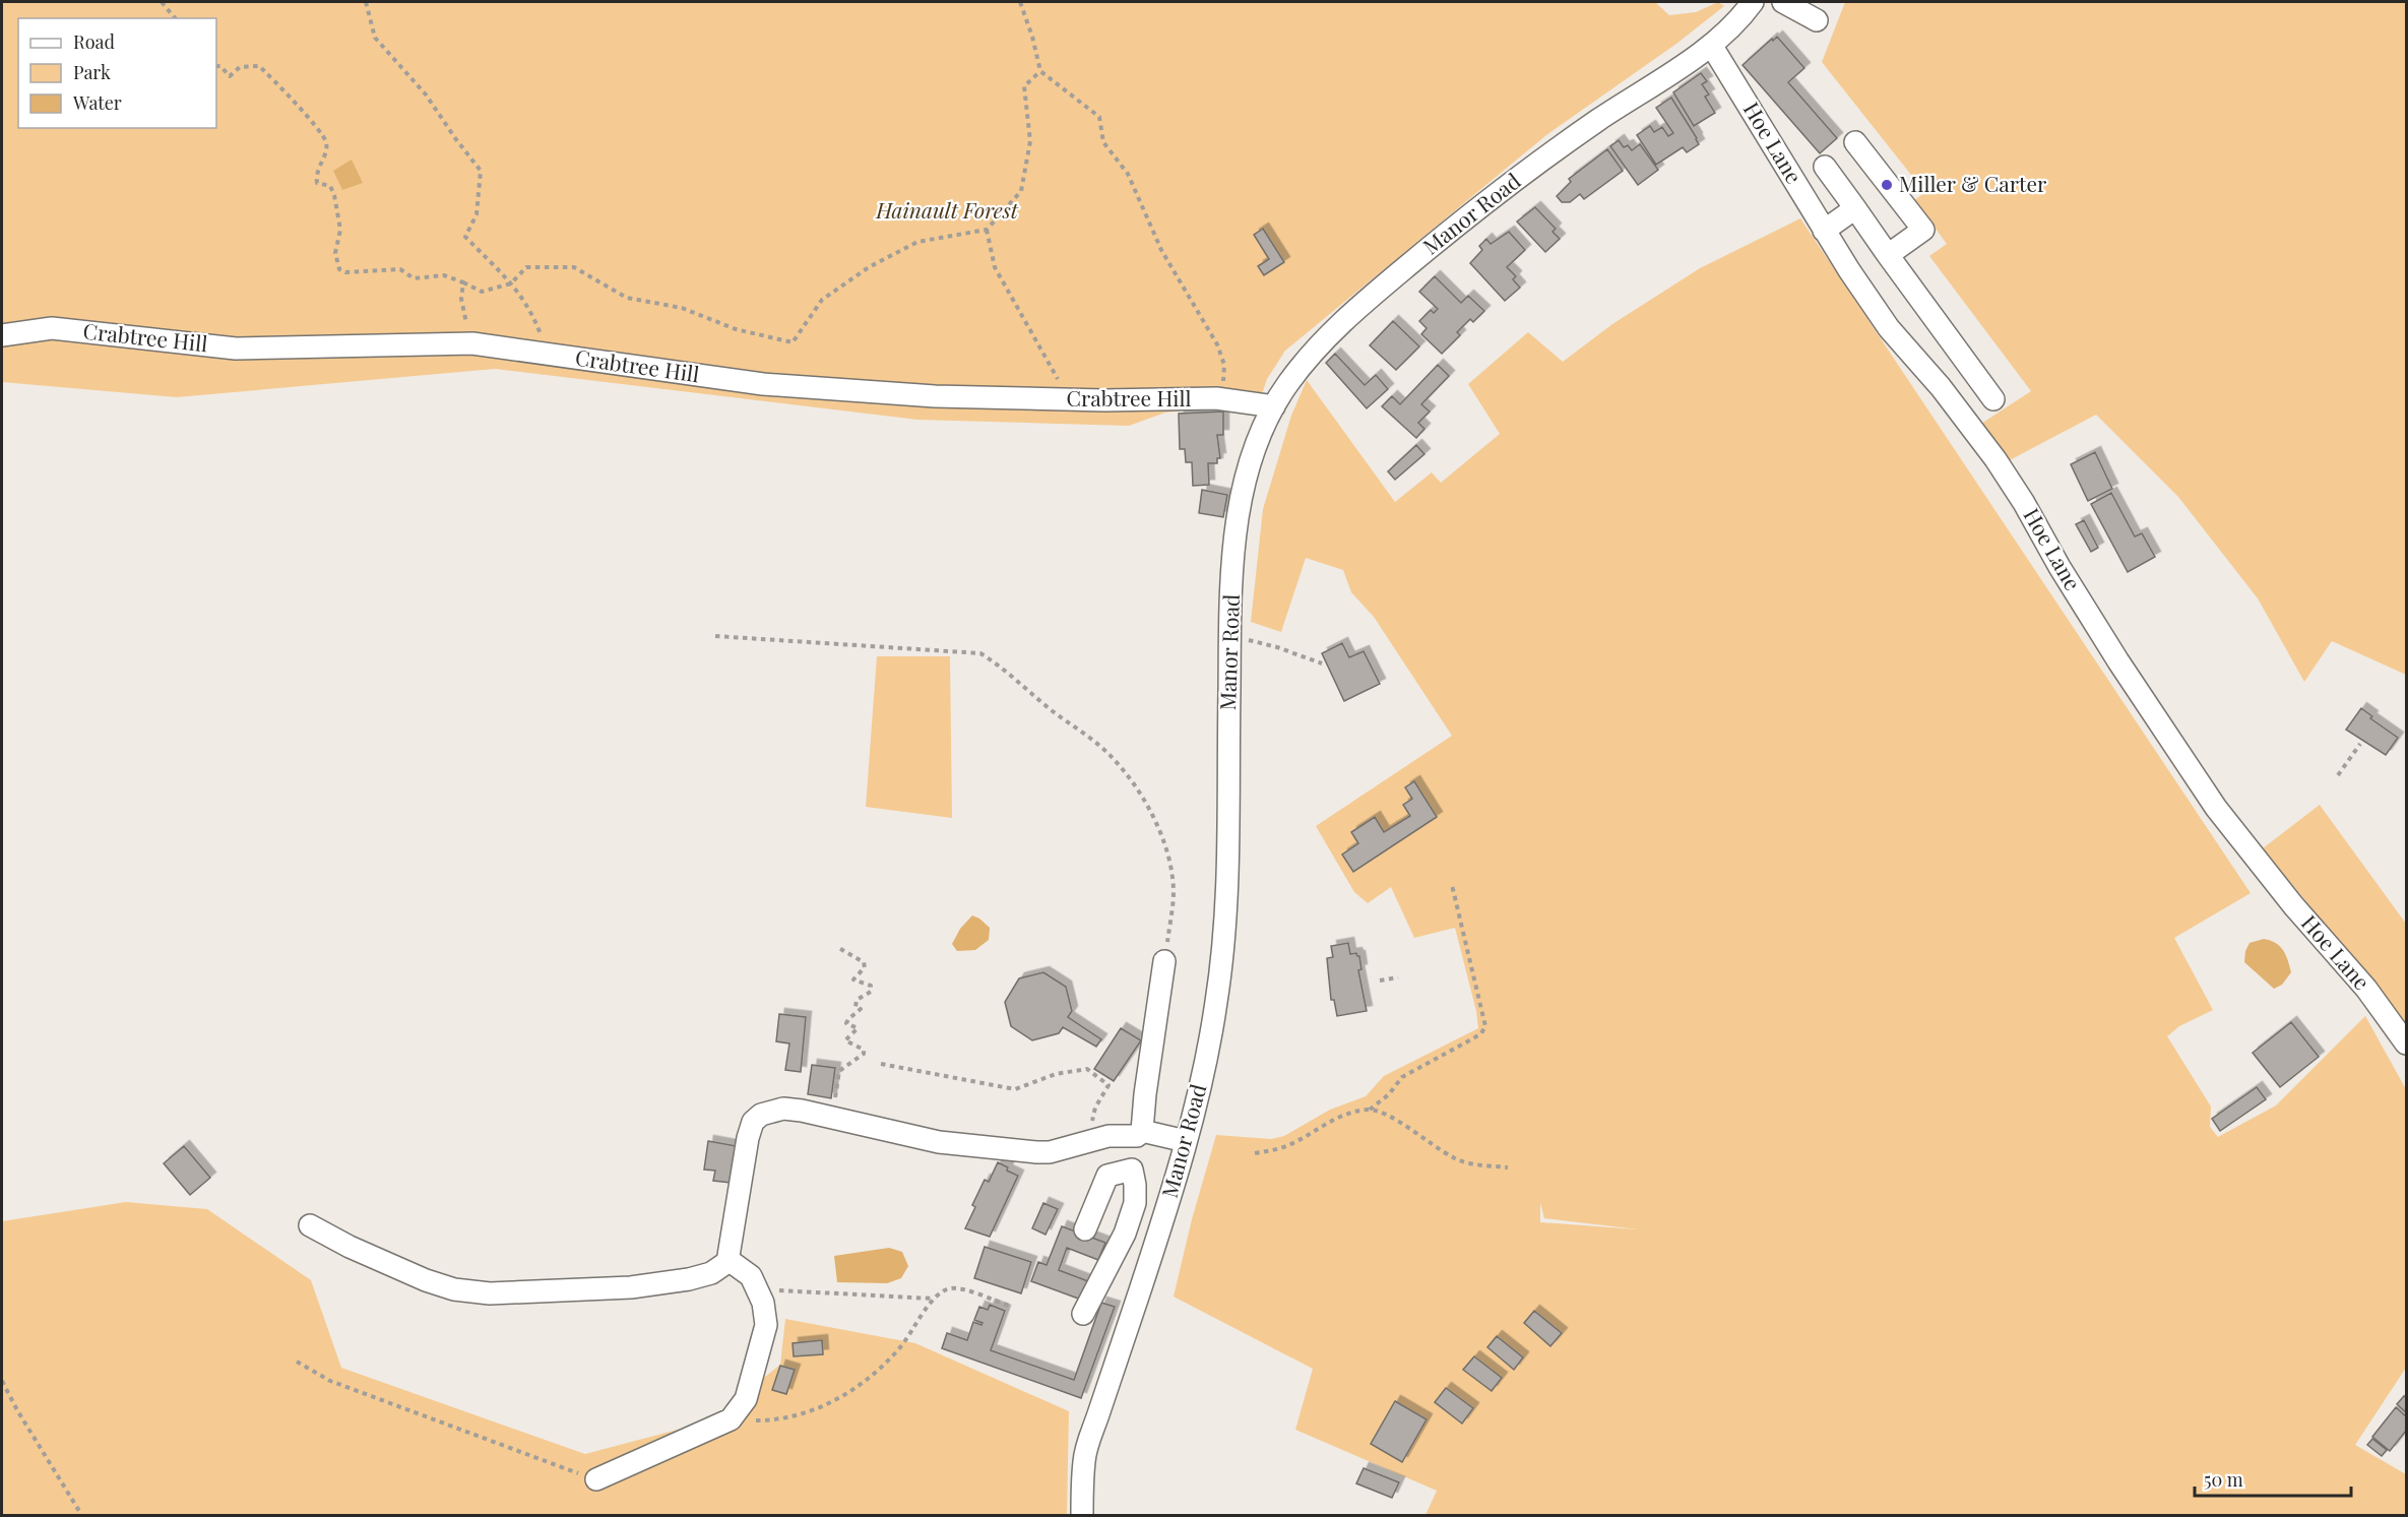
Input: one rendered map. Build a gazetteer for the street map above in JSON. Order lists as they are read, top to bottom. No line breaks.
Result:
{"streets":{"street":["Hoe Lane","Manor Road","Crabtree Hill"]},"crossings":[["Hoe Lane","Manor Road"],["Manor Road","Crabtree Hill"]],"parks":["Hainault Forest"],"places":["Miller & Carter"],"legend":["Road","Park","Water"],"scale_bar":"50 m"}
